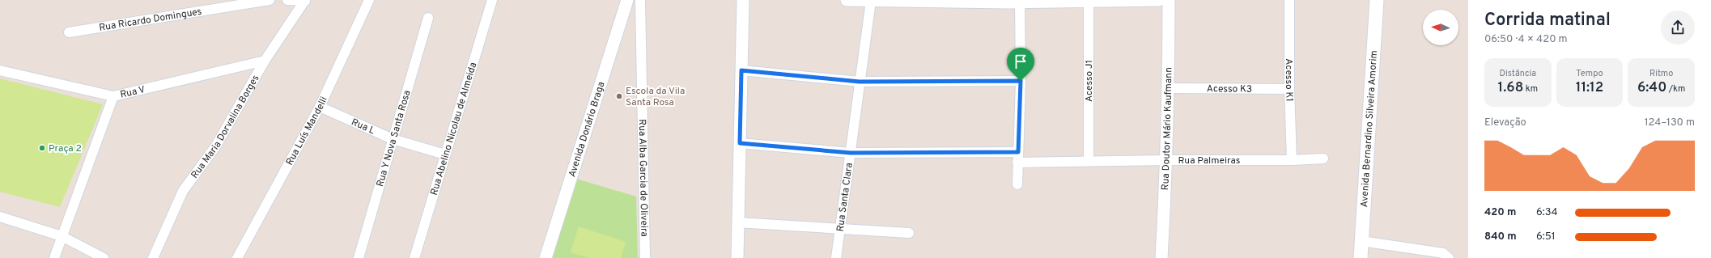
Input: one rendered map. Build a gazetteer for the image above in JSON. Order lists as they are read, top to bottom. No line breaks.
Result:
{"streets":{"main road":["Avenida Bernardino Silveira Amorim"],"street":["Rua Ricardo Domingues","Acesso K1","Acesso J1","Acesso K3","Rua V","Rua Maria Dorvalina Borges","Rua L","Rua Abelino Nicolau de Almeida","Avenida Donário Braga","Rua Doutor Mário Kaufmann","Rua Luís Mandelli","Rua Y Nova Santa Rosa","Rua Palmeiras","Rua Alba Garcia de Oliveira","Rua Santa Clara"]},"crossings":[["Acesso K1","Acesso K3"],["Acesso K1","Rua Palmeiras"],["Acesso J1","Rua Palmeiras"],["Acesso K3","Rua Doutor Mário Kaufmann"],["Rua V","Rua Maria Dorvalina Borges"],["Rua L","Rua Abelino Nicolau de Almeida"],["Rua L","Rua Luís Mandelli"],["Rua L","Rua Y Nova Santa Rosa"],["Rua Doutor Mário Kaufmann","Rua Palmeiras"]],"places":["Escola da Vila Santa Rosa","Praça 2"],"north":"left","page":{"heading":["Corrida matinal","06:50 · 4 × 420 m"],"stats":[["Distância","1.68 km"],["Tempo","11:12"],["Ritmo","6:40 /km"]],"chart":["Elevação","124–130 m"],"list":[{"name":"420 m","note":"6:34"},{"name":"840 m","note":"6:51"}]}}
